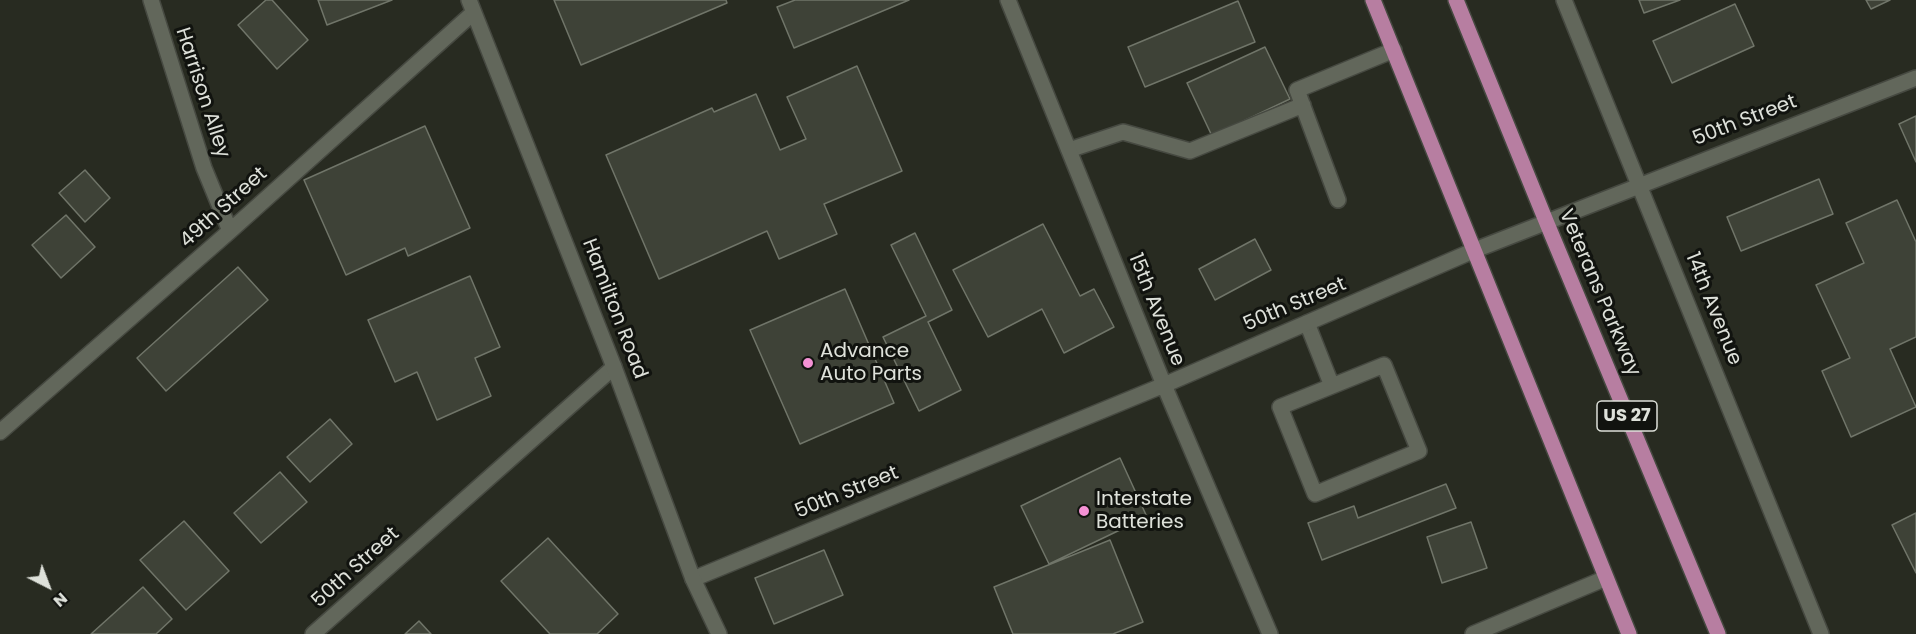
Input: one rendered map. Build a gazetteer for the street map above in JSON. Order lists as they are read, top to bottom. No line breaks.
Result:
{"streets":{"main road":["Veterans Parkway","US 27"],"street":["Harrison Alley","50th Street","49th Street","Hamilton Road","14th Avenue","15th Avenue"]},"crossings":[["Harrison Alley","49th Street"],["50th Street","Veterans Parkway"],["50th Street","Hamilton Road"],["50th Street","14th Avenue"],["50th Street","15th Avenue"],["49th Street","Hamilton Road"]],"places":["Advance Auto Parts","Interstate Batteries"],"north":"bottom right"}
